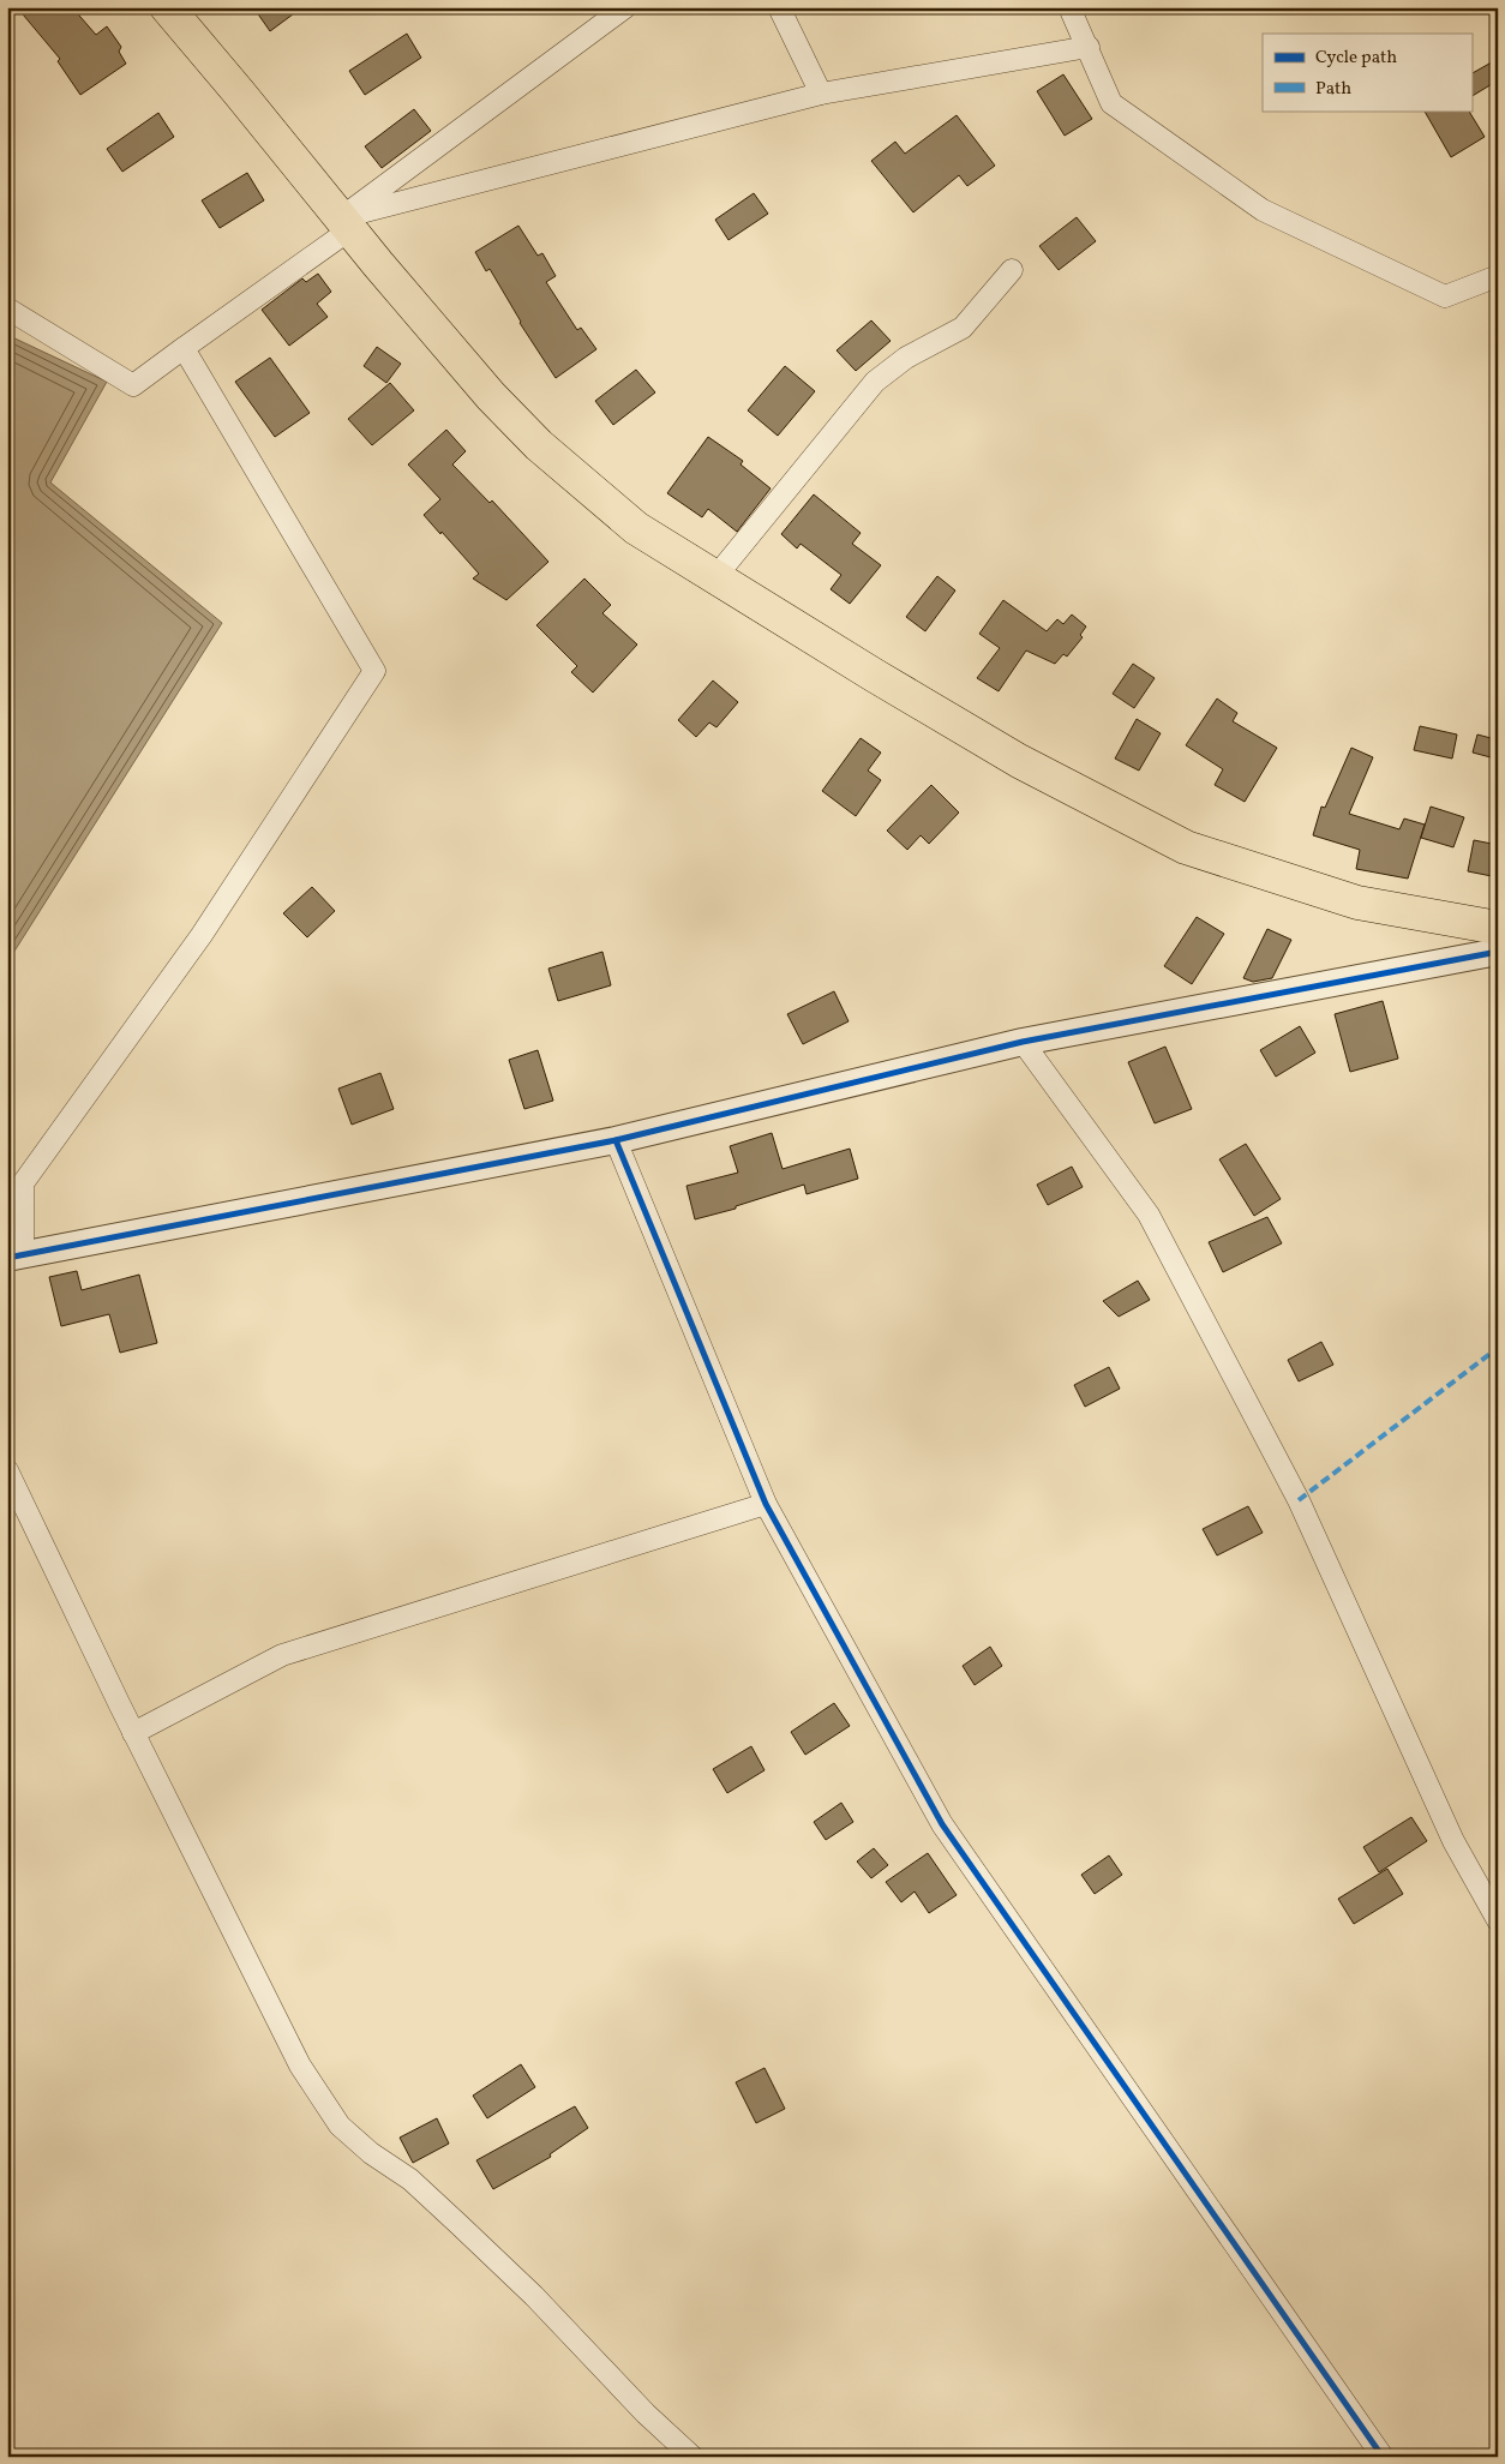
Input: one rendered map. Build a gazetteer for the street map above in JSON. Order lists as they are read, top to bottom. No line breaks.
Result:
{"legend":["Cycle path","Path"]}
